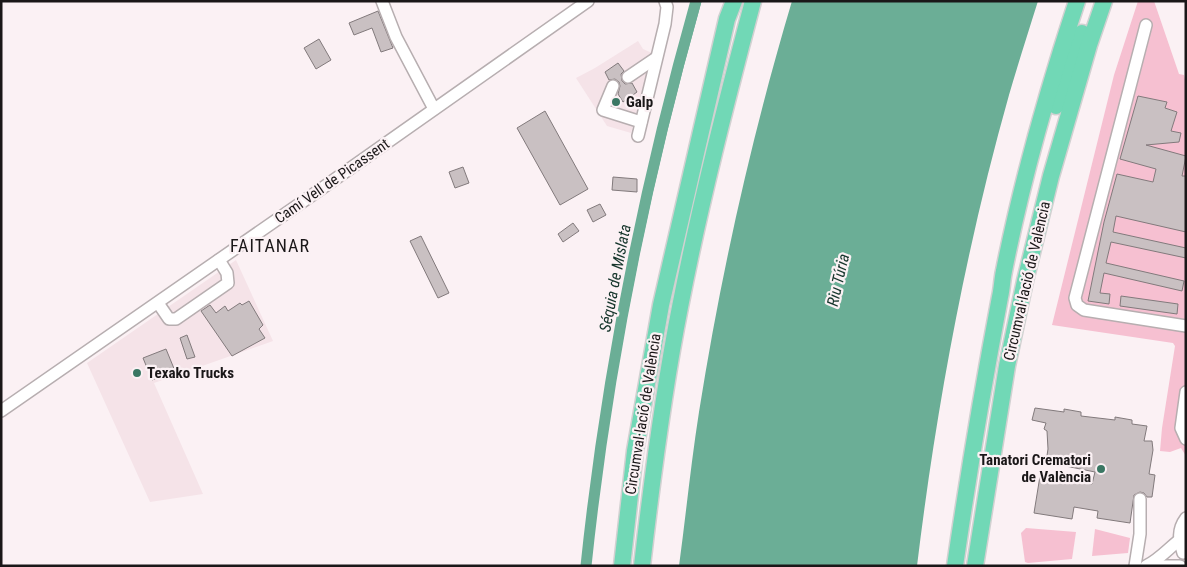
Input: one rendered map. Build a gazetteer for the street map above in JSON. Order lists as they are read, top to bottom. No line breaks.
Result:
{"streets":{"highway":["Circumval·lació de València"],"street":["Camí Vell de Picassent"]},"districts":["FAITANAR"],"water":["Séquia de Mislata","Riu Túria"],"places":["Galp","Texako Trucks","Tanatori Crematori de València"]}
